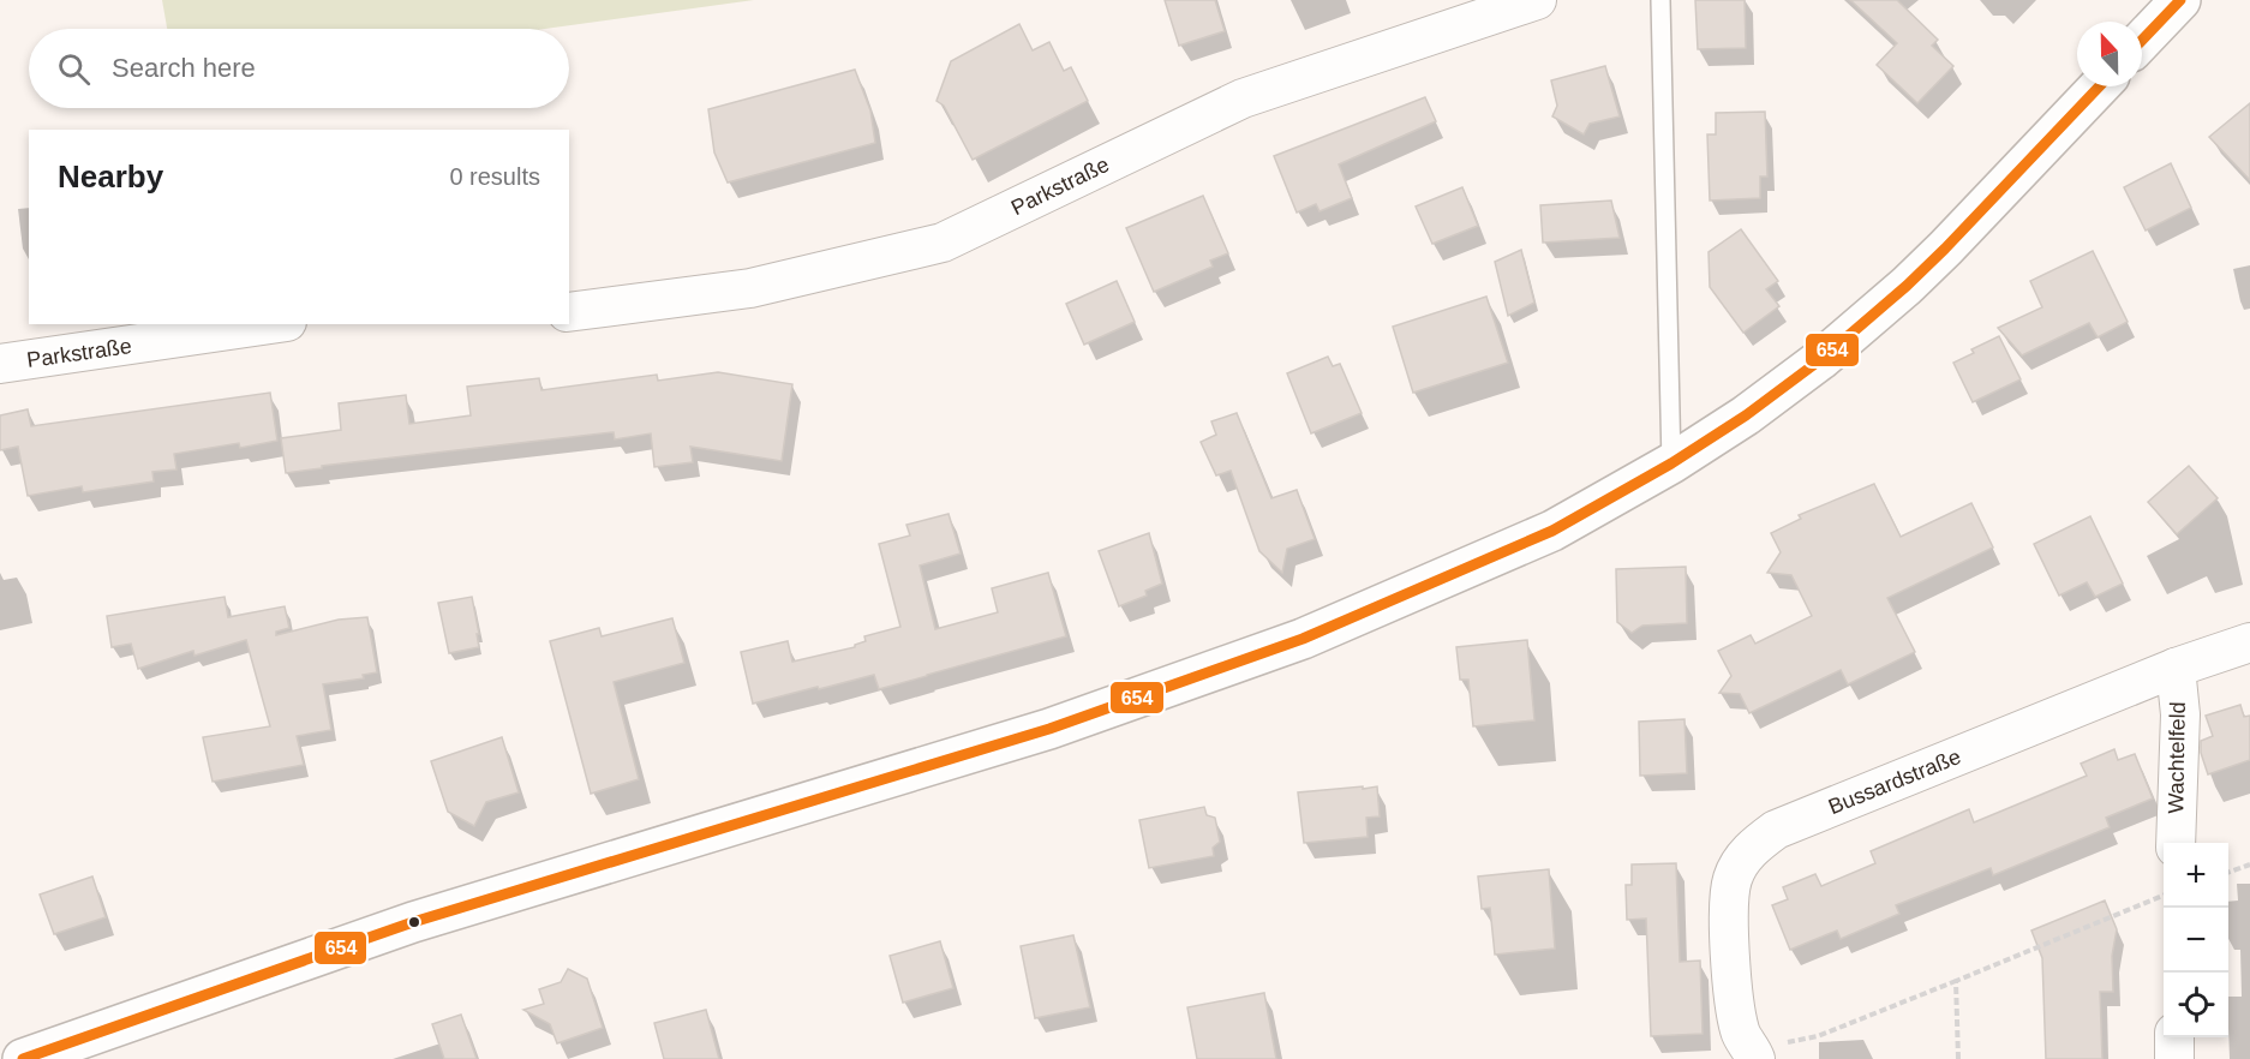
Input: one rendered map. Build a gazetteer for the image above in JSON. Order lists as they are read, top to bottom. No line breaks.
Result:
{"streets":{"street":["Parkstraße","Wachtelfeld","Bussardstraße"]},"crossings":[["Wachtelfeld","Bussardstraße"]],"lines":["transit line 654"],"north":"top","page":{"search":"Search here","heading":["Nearby","0 results"],"map_buttons":["+","−"]}}
